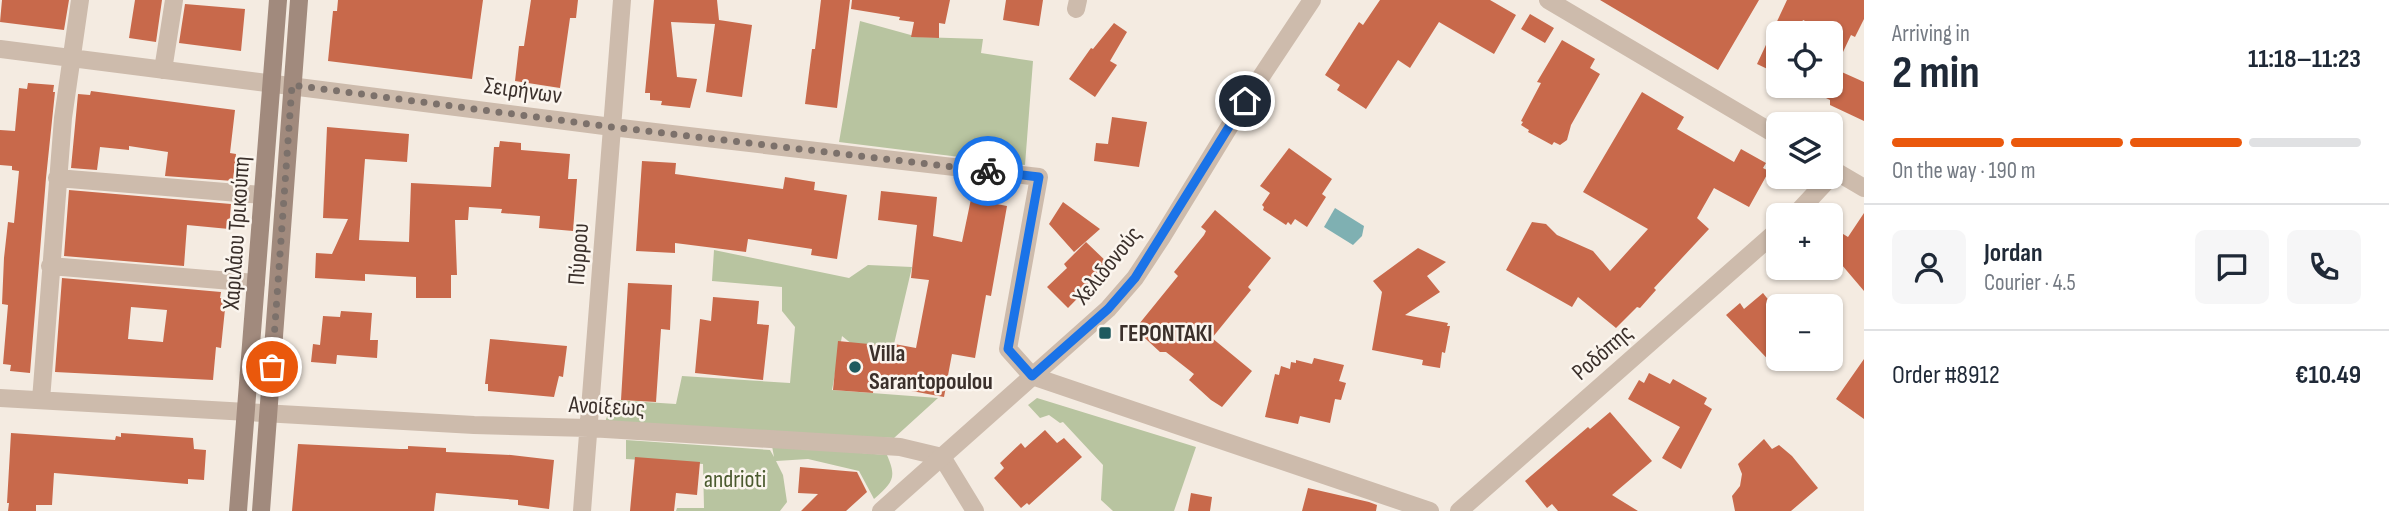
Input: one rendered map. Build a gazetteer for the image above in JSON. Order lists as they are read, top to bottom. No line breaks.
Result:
{"streets":{"main road":["Χαριλάου Τρικούπη"],"street":["Σειρήνων","Πύρρου","Χελιδονούς","Ροδόπης","Ανοίξεως"]},"crossings":[["Σειρήνων","Χαριλάου Τρικούπη"],["Σειρήνων","Πύρρου"],["Σειρήνων","Χελιδονούς"],["Χαριλάου Τρικούπη","Ανοίξεως"],["Πύρρου","Ανοίξεως"],["Χελιδονούς","Ανοίξεως"]],"parks":["andrioti"],"places":{"transit":["ΓΕΡΟΝΤΑΚΙ"],"other":["Villa Sarantopoulou"]},"page":{"heading":["2 min","Arriving in","11:18–11:23"],"panel":["Jordan","Courier · 4.5","Order #8912","€10.49"],"map_buttons":["+","−"],"bar":"On the way · 190 m"}}
